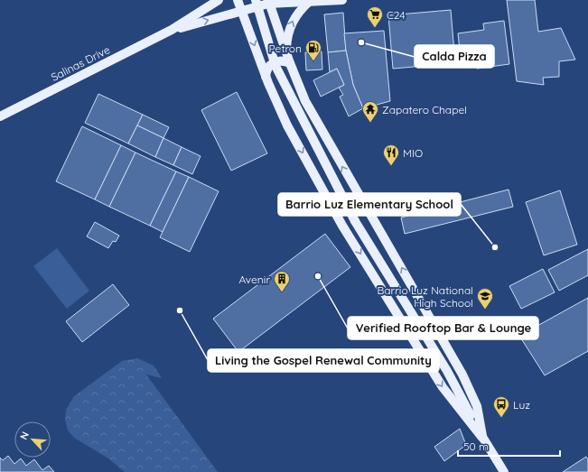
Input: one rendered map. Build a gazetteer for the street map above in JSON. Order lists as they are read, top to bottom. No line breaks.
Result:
{"streets":{"main road":["Salinas Drive"]},"places":{"supermarket":["C24"],"other":["Calda Pizza","Barrio Luz Elementary School","Verified Rooftop Bar & Lounge","Living the Gospel Renewal Community"],"fuel station":["Petron"],"temple":["Zapatero Chapel"],"restaurant":["MIO"],"building":["Avenir"],"school or university":["Barrio Luz National High School"],"bus stop":["Luz"]},"scale_bar":"50 m","north":"top left"}
